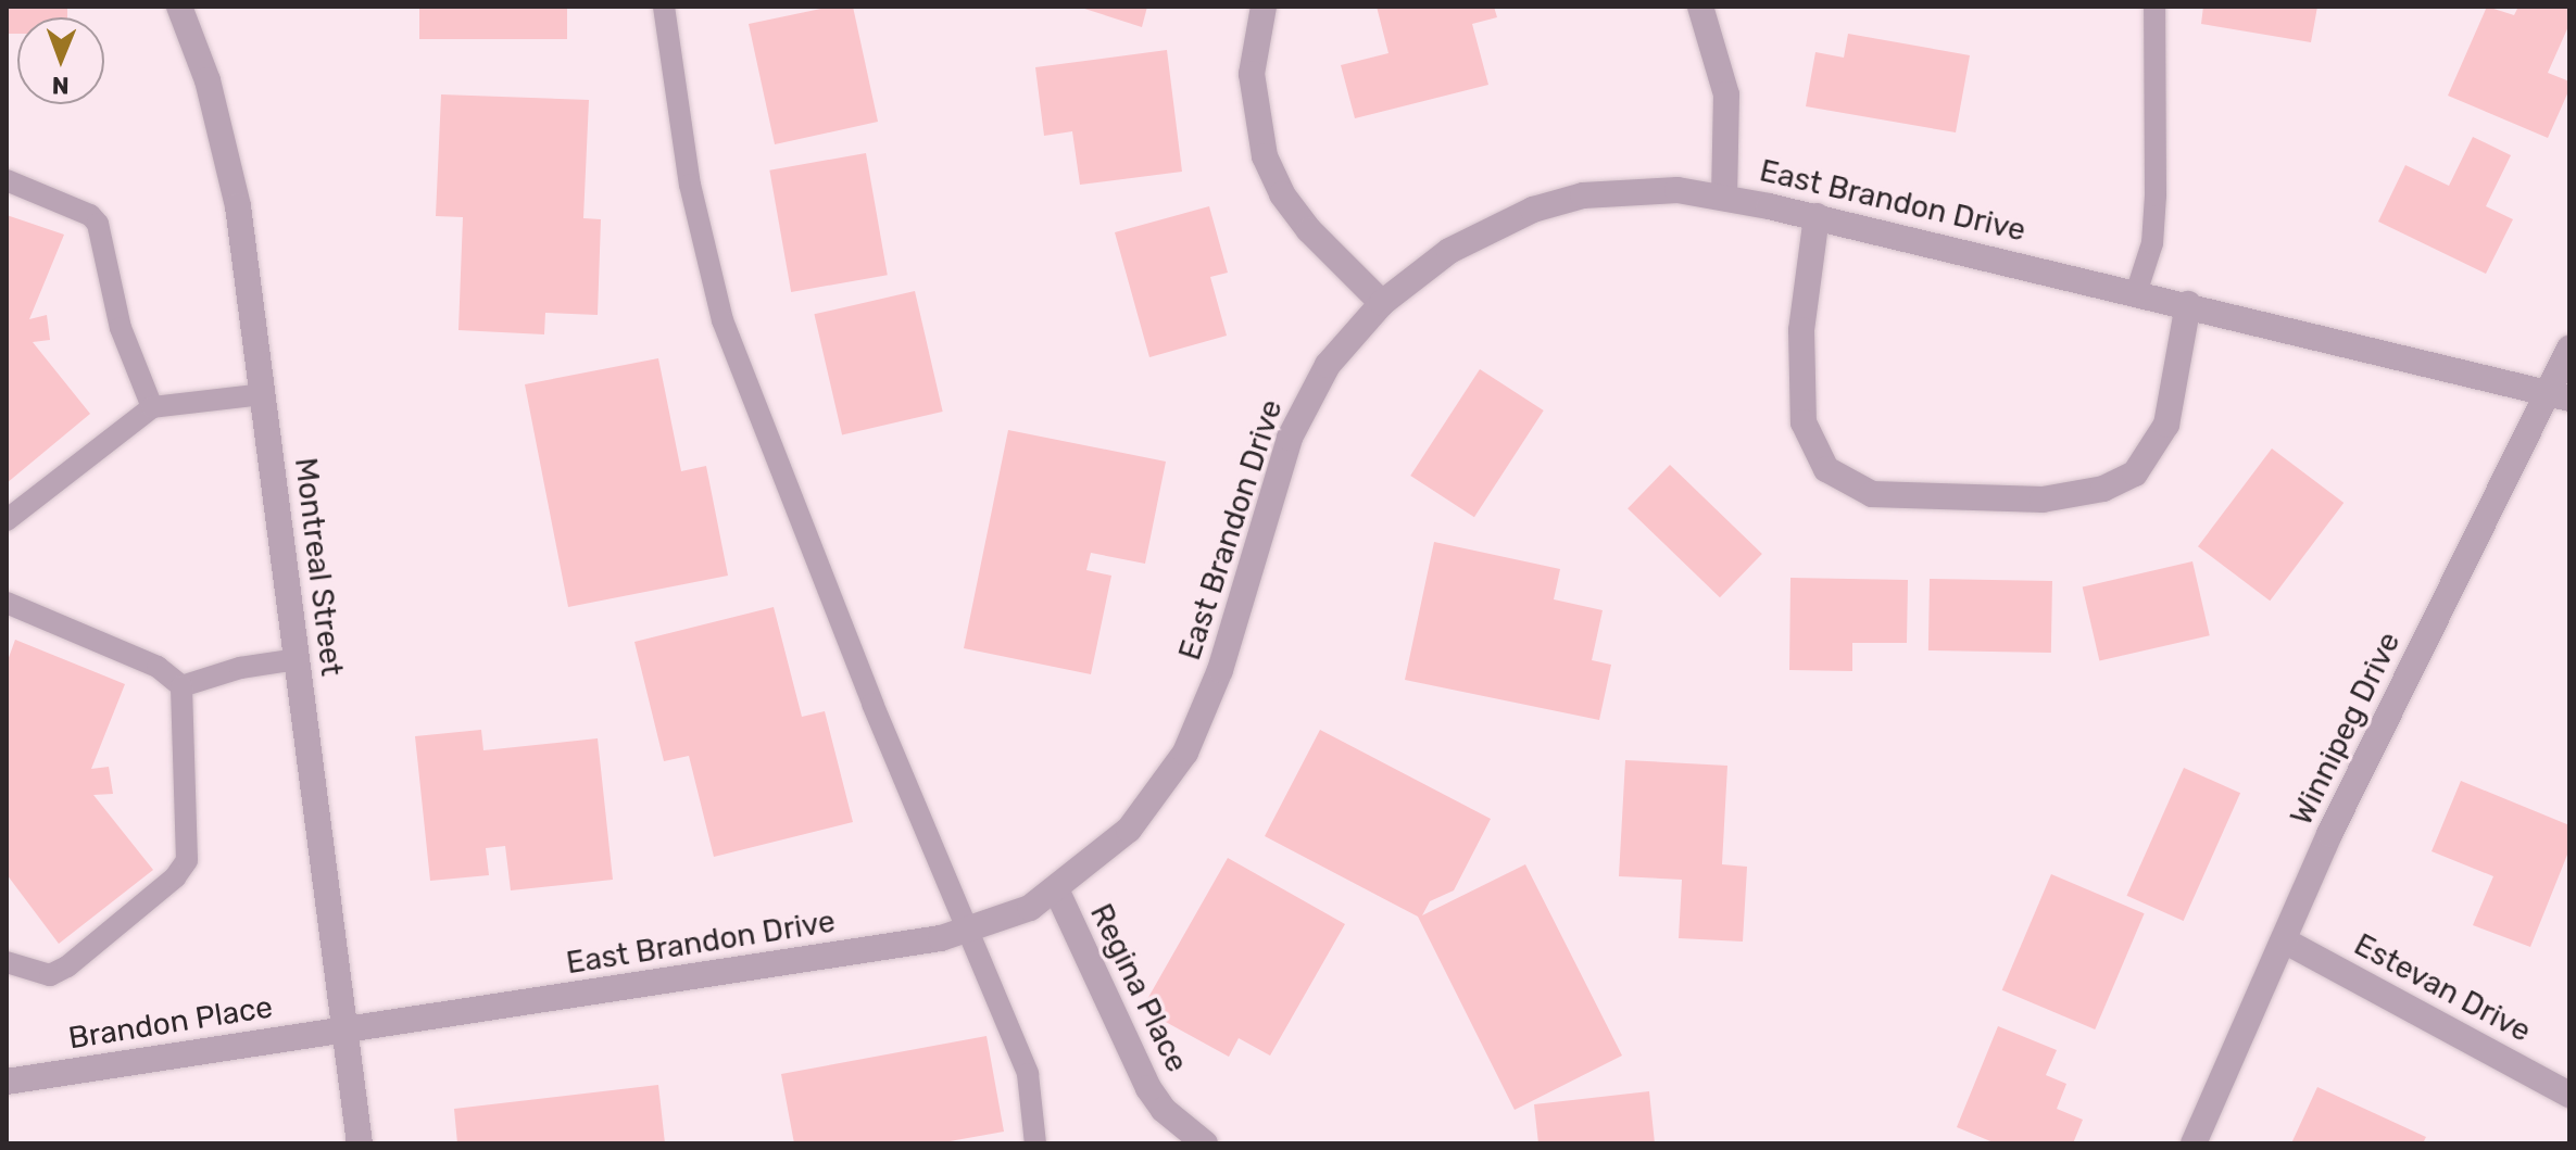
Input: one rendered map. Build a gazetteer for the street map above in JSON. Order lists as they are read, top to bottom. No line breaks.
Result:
{"streets":{"street":["East Brandon Drive","Montreal Street","Winnipeg Drive","Regina Place","Estevan Drive","Brandon Place"]},"crossings":[["East Brandon Drive","Montreal Street"],["East Brandon Drive","Winnipeg Drive"],["East Brandon Drive","Regina Place"],["East Brandon Drive","Brandon Place"],["Montreal Street","Brandon Place"],["Winnipeg Drive","Estevan Drive"]],"north":"bottom"}
